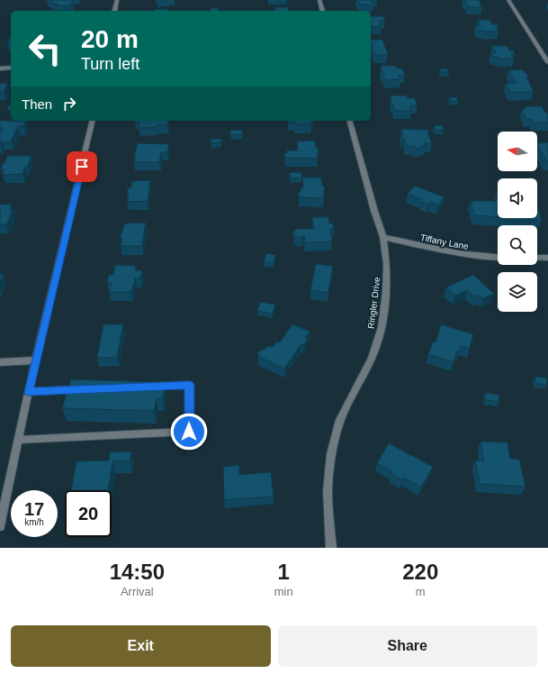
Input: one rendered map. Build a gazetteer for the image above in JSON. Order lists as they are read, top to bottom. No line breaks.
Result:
{"streets":{"street":["Tiffany Lane","Ringler Drive"]},"crossings":[["Tiffany Lane","Ringler Drive"]],"north":"left","page":{"turn":["20 m","Turn left"],"then":"Then","speed":"17 km/h","limit":"20","eta":["14:50","Arrival","1","min","220","m"],"buttons":["Exit","Share"]}}
